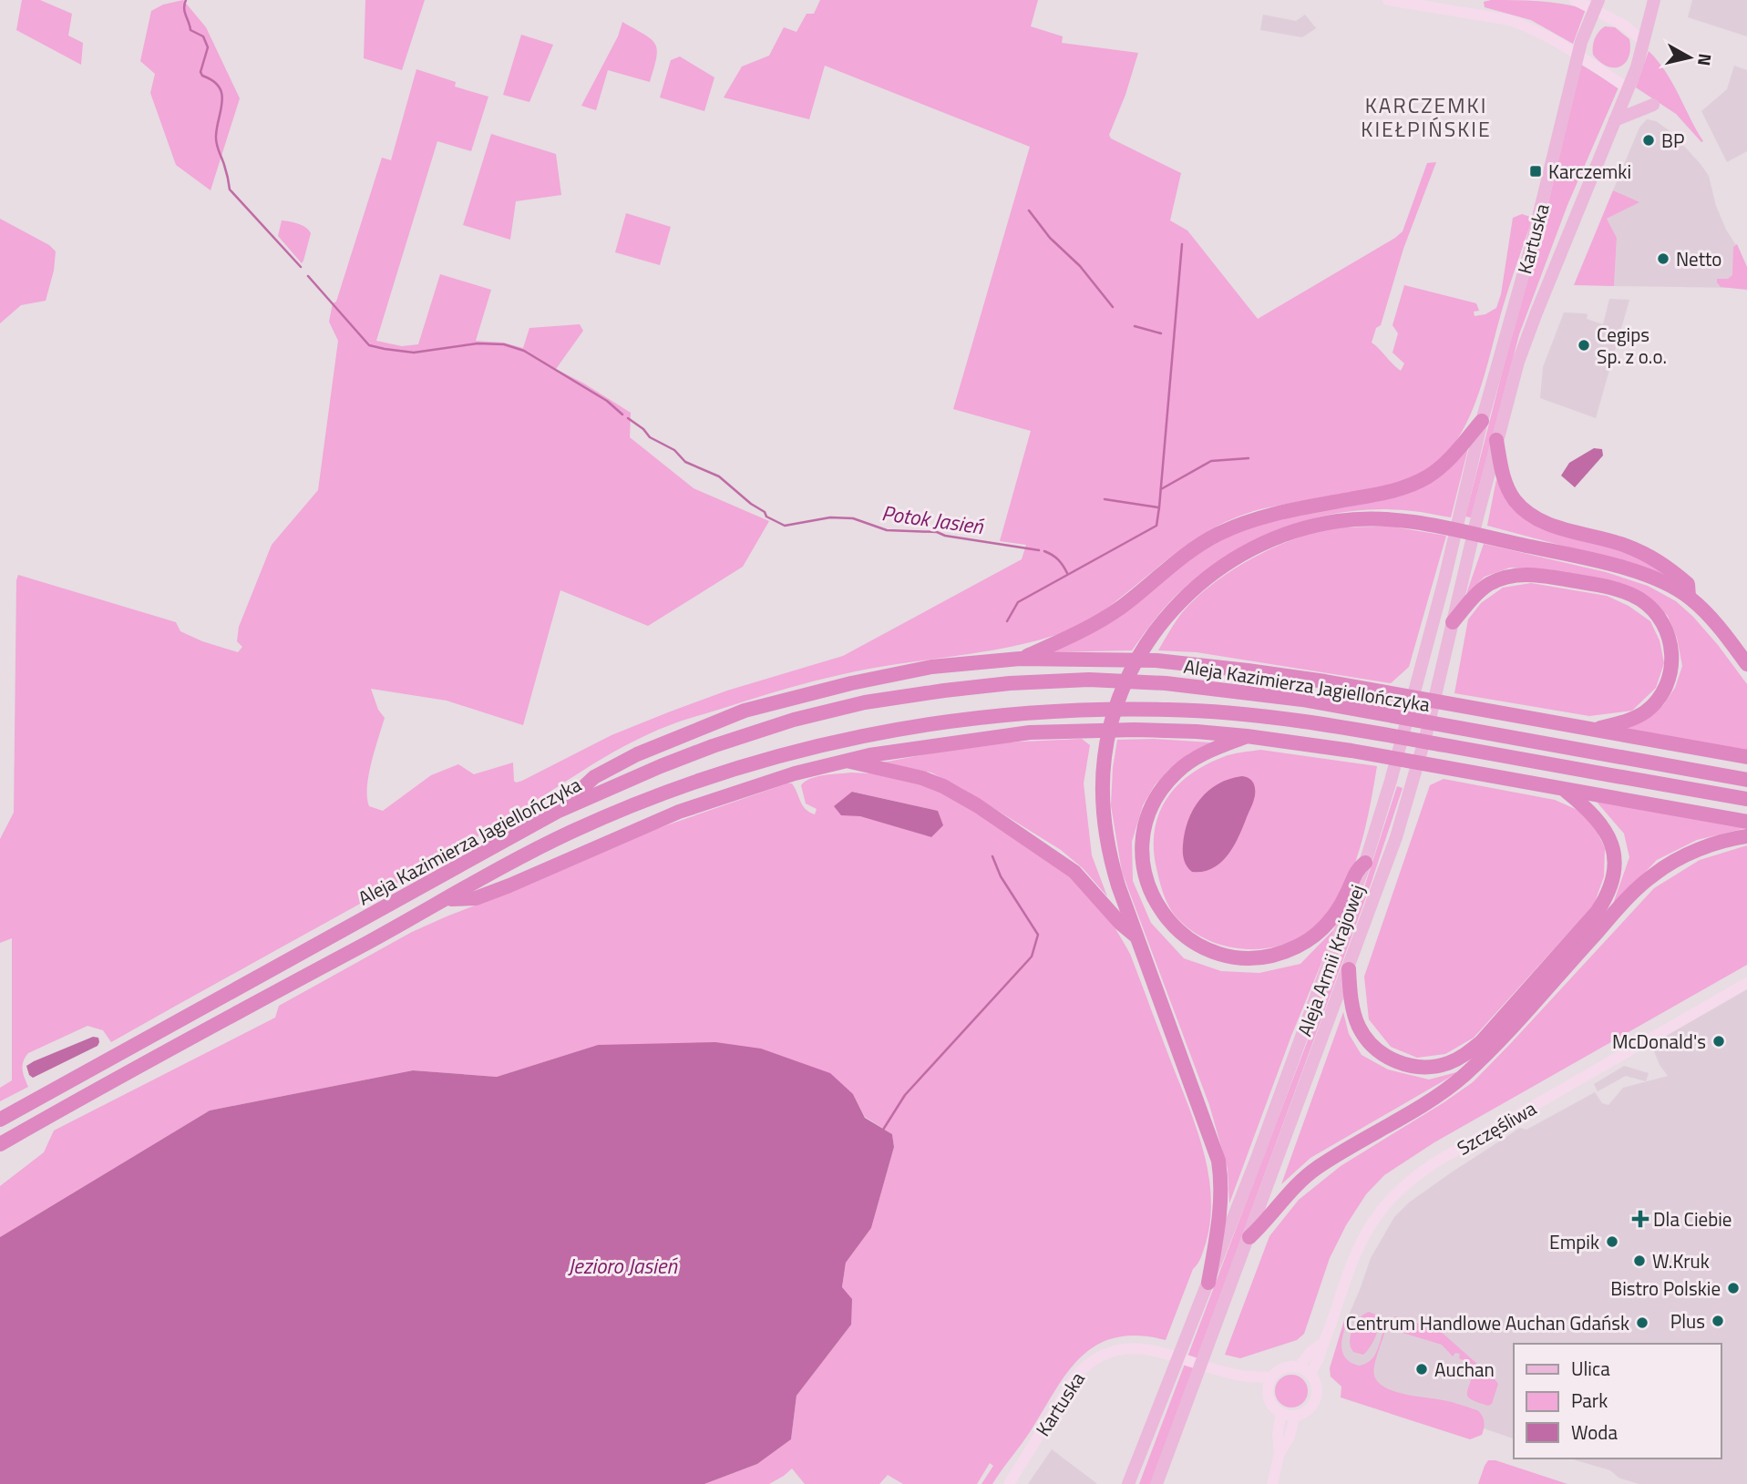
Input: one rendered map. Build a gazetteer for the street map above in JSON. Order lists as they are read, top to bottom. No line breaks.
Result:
{"streets":{"highway":["Aleja Kazimierza Jagiellończyka"],"main road":["Kartuska","Aleja Armii Krajowej"],"street":["Szczęśliwa"]},"crossings":[["Kartuska","Aleja Armii Krajowej"],["Kartuska","Szczęśliwa"]],"districts":["KARCZEMKI KIEŁPIŃSKIE"],"water":["Potok Jasień","Jezioro Jasień"],"places":{"other":["BP","Netto","Cegips Sp. z o.o.","McDonald's","Empik","W.Kruk","Bistro Polskie","Plus","Centrum Handlowe Auchan Gdańsk","Auchan"],"transit":["Karczemki"],"health":["Dla Ciebie"]},"legend":["Ulica","Park","Woda"],"north":"right"}
